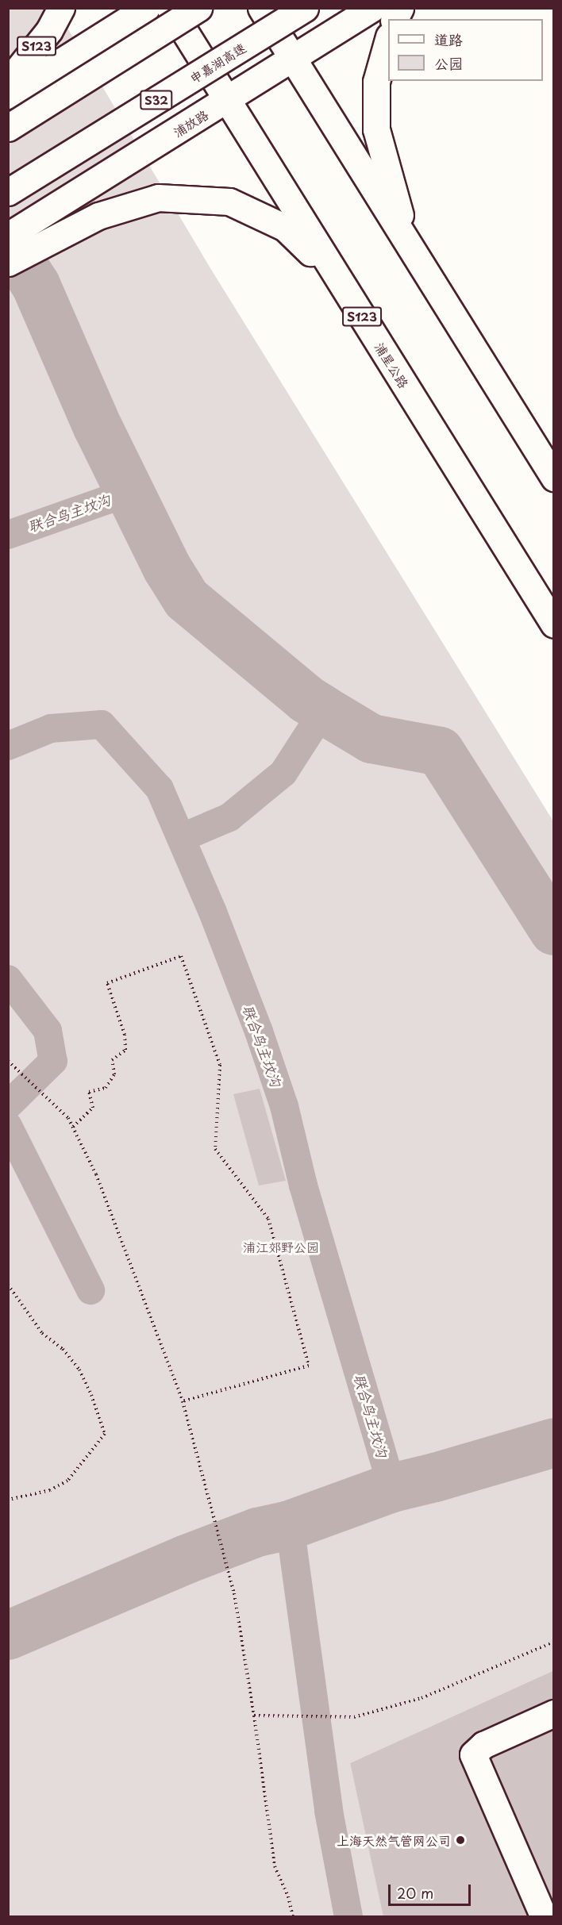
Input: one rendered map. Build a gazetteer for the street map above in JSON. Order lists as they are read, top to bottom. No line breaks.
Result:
{"streets":{"main road":["S123","申嘉湖高速","S32","浦放路","浦星公路"]},"crossings":[["S123","浦星公路"],["浦放路","浦星公路"]],"water":["联合鸟主坟沟"],"parks":["浦江郊野公园"],"places":["上海天然气管网公司"],"legend":["道路","公园"],"scale_bar":"20 m"}
